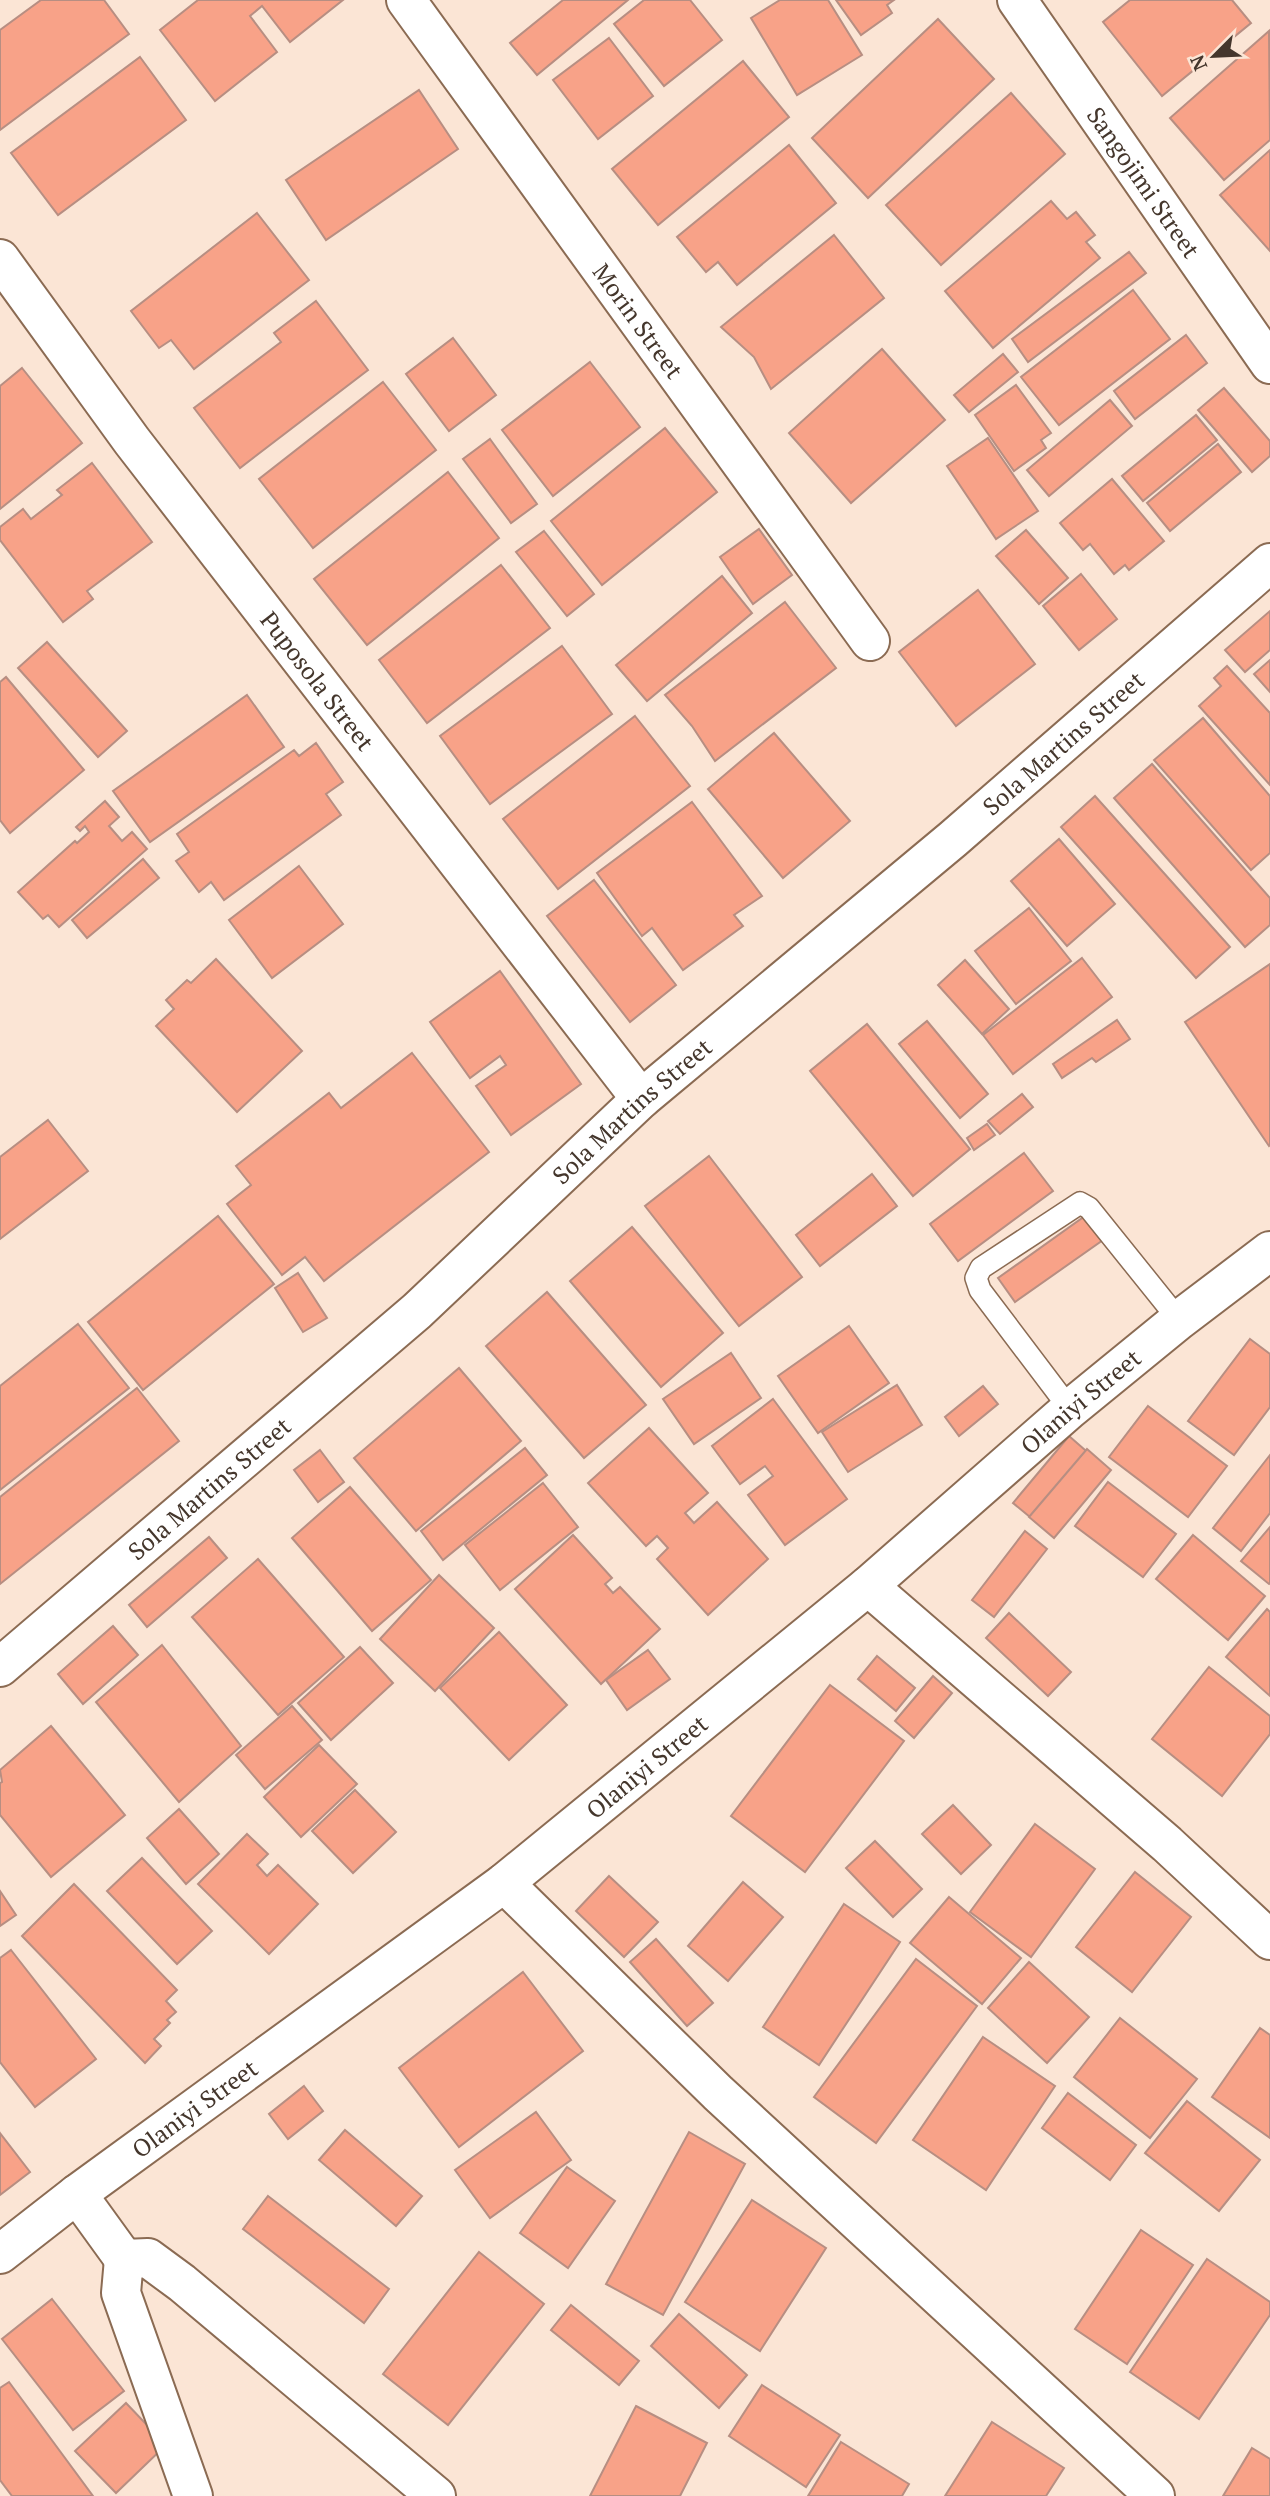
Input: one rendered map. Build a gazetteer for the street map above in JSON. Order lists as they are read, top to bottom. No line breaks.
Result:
{"streets":{"street":["Sangojimi Street","Morin Street","Puposola Street","Sola Martins Street","Olaniyi Street"]},"crossings":[["Puposola Street","Sola Martins Street"]],"north":"bottom left"}
